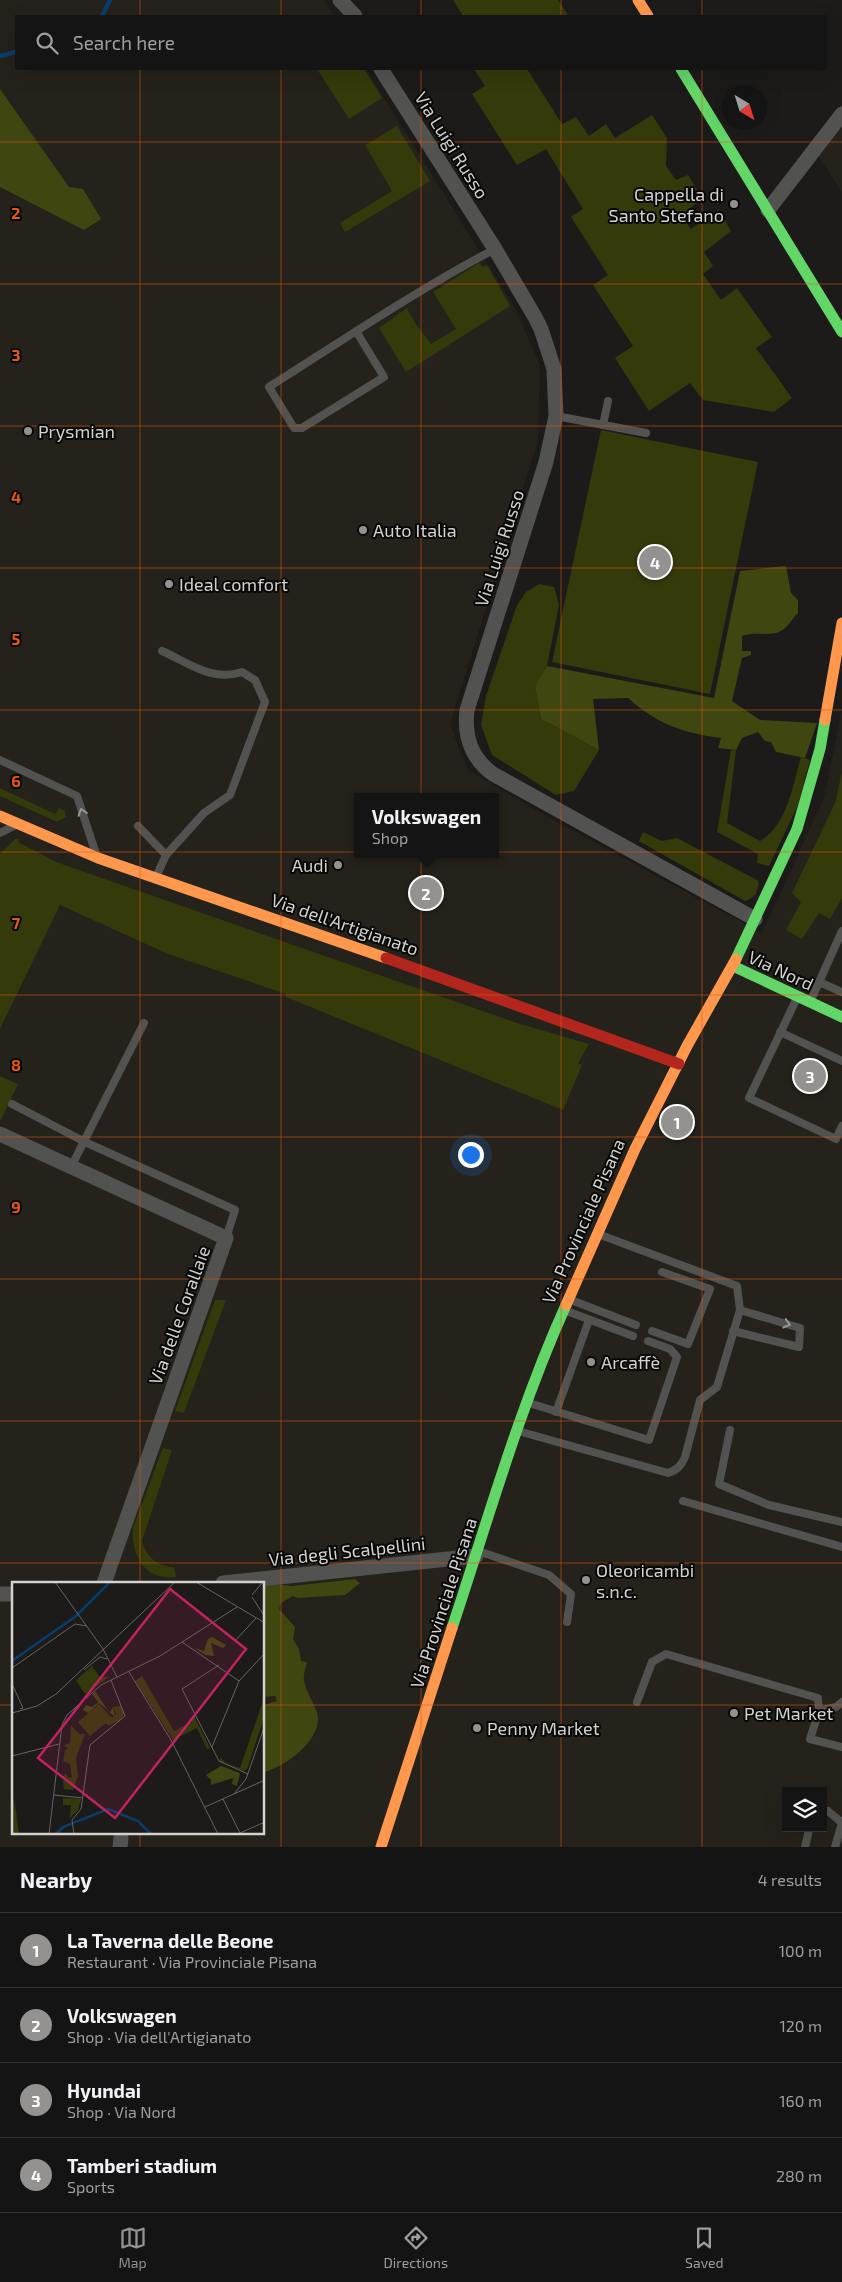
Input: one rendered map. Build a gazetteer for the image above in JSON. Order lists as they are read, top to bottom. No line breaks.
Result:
{"streets":{"street":["Via Luigi Russo","Via dell'Artigianato","Via Nord","Via Provinciale Pisana","Via delle Corallaie","Via degli Scalpellini"]},"crossings":[["Via Luigi Russo","Via Provinciale Pisana"],["Via dell'Artigianato","Via Provinciale Pisana"],["Via Nord","Via Provinciale Pisana"],["Via Provinciale Pisana","Via degli Scalpellini"]],"places":["Cappella di Santo Stefano","Prysmian","Auto Italia","Ideal comfort","Audi","Arcaffè","Oleoricambi s.n.c.","Pet Market","Penny Market"],"north":"bottom right","page":{"search":"Search here","pins":["4","2","3","1"],"popup":["Volkswagen","Shop"],"heading":["Nearby","4 results"],"list":[{"mark":"1","name":"La Taverna delle Beone","note":"Restaurant · Via Provinciale Pisana","value":"100 m"},{"mark":"2","name":"Volkswagen","note":"Shop · Via dell'Artigianato","value":"120 m"},{"mark":"3","name":"Hyundai","note":"Shop · Via Nord","value":"160 m"},{"mark":"4","name":"Tamberi stadium","note":"Sports","value":"280 m"}],"nav":["Map","Directions","Saved"]},"grid":{"rows":["2","3","4","5","6","7","8","9"]}}
